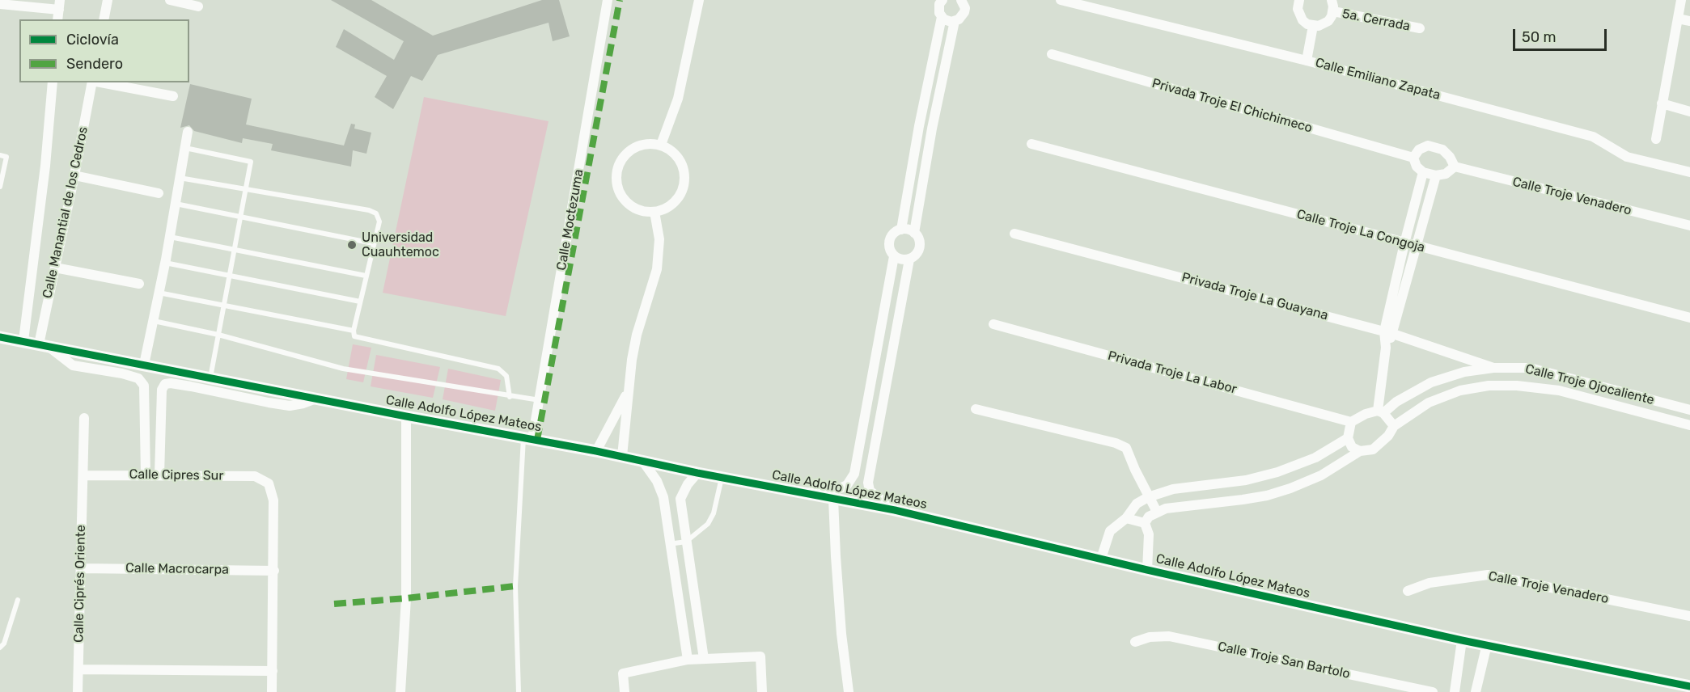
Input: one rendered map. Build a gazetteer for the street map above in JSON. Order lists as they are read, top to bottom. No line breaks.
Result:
{"streets":{"street":["5a. Cerrada","Calle Emiliano Zapata","Privada Troje El Chichimeco","Calle Troje Venadero","Calle Manantial de los Cedros","Calle Moctezuma","Calle Troje La Congoja","Privada Troje La Guayana","Privada Troje La Labor","Calle Troje Ojocaliente","Calle Adolfo López Mateos","Calle Cipres Sur","Calle Macrocarpa","Calle Ciprés Oriente","Calle Troje San Bartolo"]},"crossings":[["Privada Troje El Chichimeco","Calle Troje Venadero"],["Calle Manantial de los Cedros","Calle Adolfo López Mateos"],["Calle Moctezuma","Calle Adolfo López Mateos"],["Privada Troje La Guayana","Calle Troje Ojocaliente"],["Privada Troje La Labor","Calle Troje Ojocaliente"],["Calle Cipres Sur","Calle Macrocarpa"],["Calle Cipres Sur","Calle Ciprés Oriente"],["Calle Macrocarpa","Calle Ciprés Oriente"]],"places":["Universidad Cuauhtemoc"],"legend":["Ciclovía","Sendero"],"scale_bar":"50 m"}
